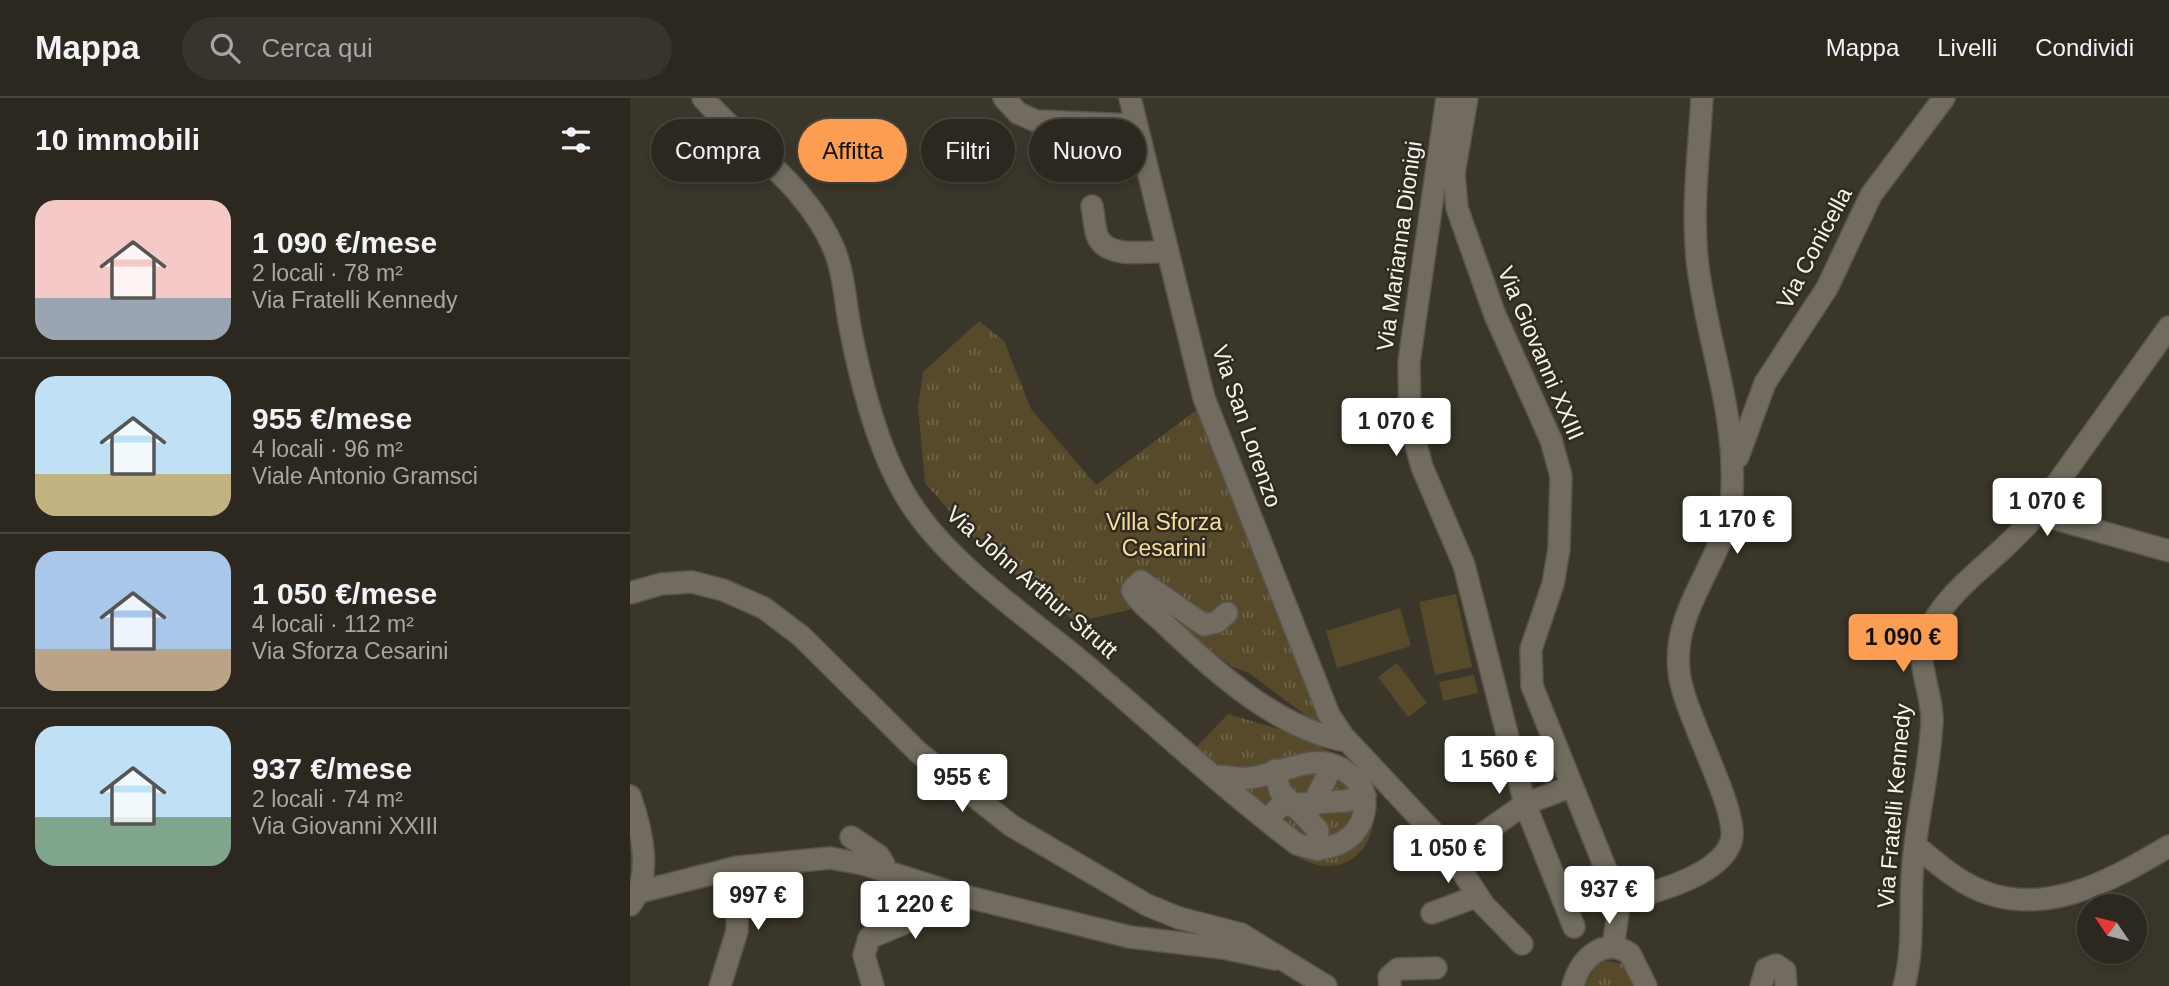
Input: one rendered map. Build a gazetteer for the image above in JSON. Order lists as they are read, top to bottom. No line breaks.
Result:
{"streets":{"street":["Via Marianna Dionigi","Via Conicella","Via Giovanni XXIII","Via San Lorenzo","Via John Arthur Strutt","Via Fratelli Kennedy"]},"parks":["Villa Sforza Cesarini"],"north":"top left","page":{"header":"Mappa","search":"Cerca qui","nav":["Mappa","Livelli","Condividi"],"heading":"10 immobili","chip":["Compra","Affitta","Filtri","Nuovo"],"list":[{"name":"1 090 €/mese","note":"2 locali · 78 m² · Via Fratelli Kennedy"},{"name":"955 €/mese","note":"4 locali · 96 m² · Viale Antonio Gramsci"},{"name":"1 050 €/mese","note":"4 locali · 112 m² · Via Sforza Cesarini"},{"name":"937 €/mese","note":"2 locali · 74 m² · Via Giovanni XXIII"}],"price":["1 070 €","1 070 €","1 170 €","1 090 €","1 560 €","955 €","1 050 €","937 €","997 €","1 220 €"]}}
